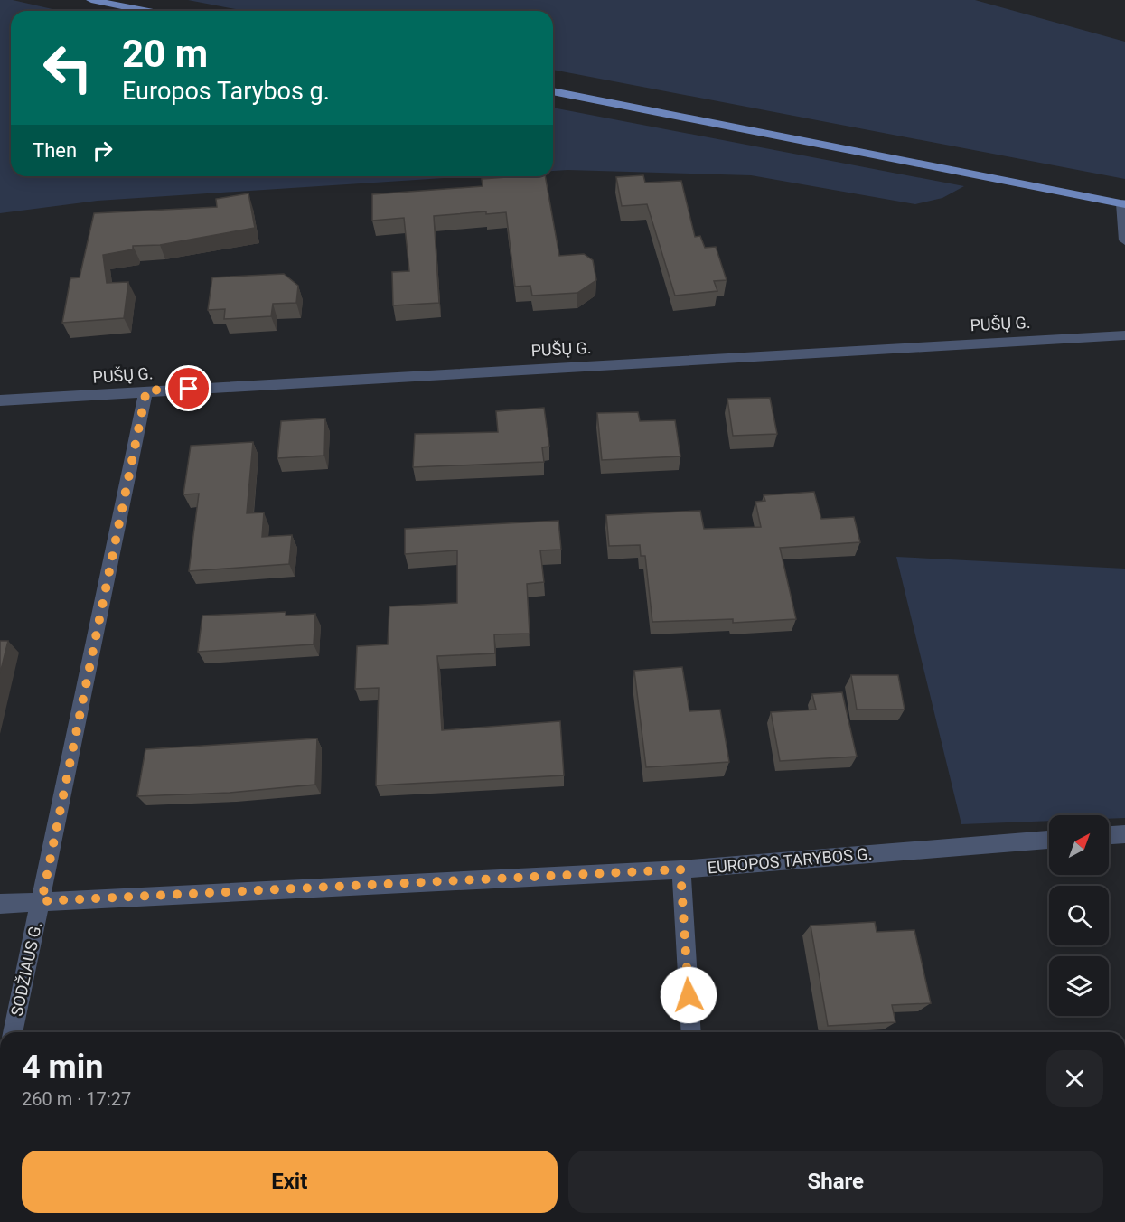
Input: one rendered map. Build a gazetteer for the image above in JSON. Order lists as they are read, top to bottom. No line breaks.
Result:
{"streets":{"street":["PUŠŲ G.","EUROPOS TARYBOS G.","SODŽIAUS G."]},"crossings":[["PUŠŲ G.","SODŽIAUS G."],["EUROPOS TARYBOS G.","SODŽIAUS G."]],"north":"top right","page":{"turn":["20 m","Europos Tarybos g."],"then":"Then","heading":["4 min","260 m · 17:27"],"buttons":["Exit","Share"]}}
